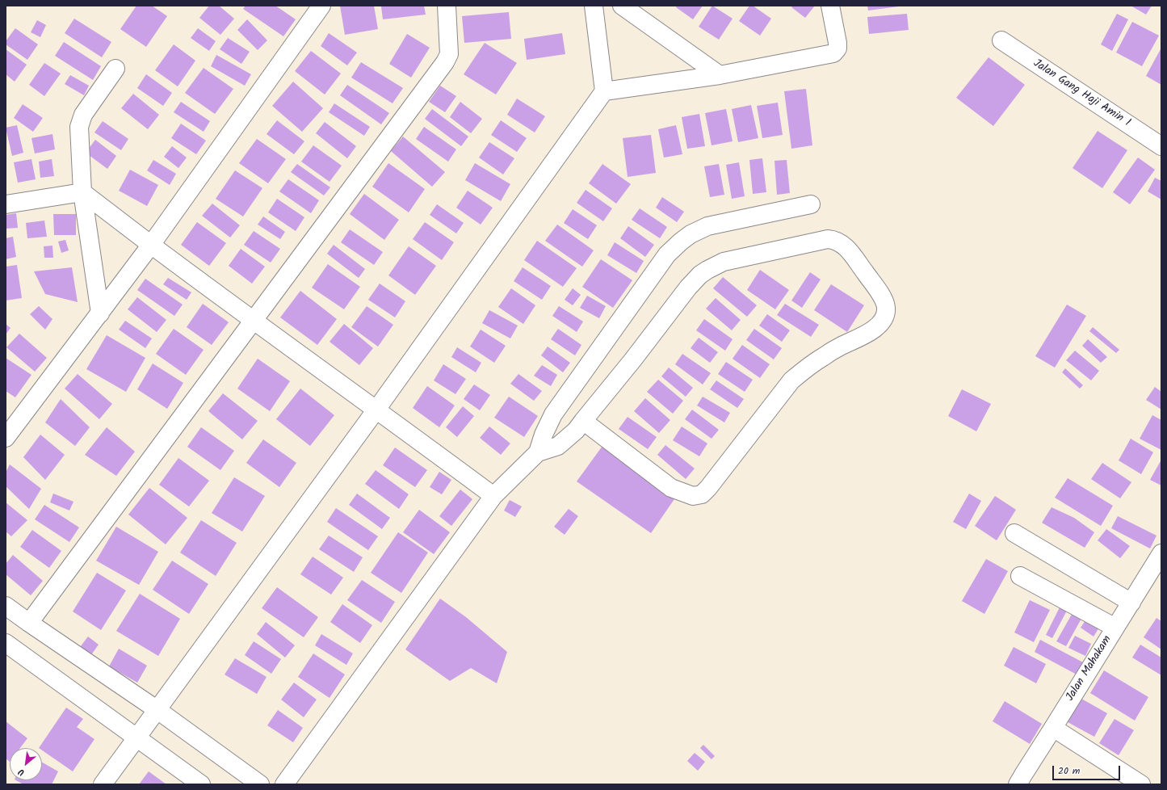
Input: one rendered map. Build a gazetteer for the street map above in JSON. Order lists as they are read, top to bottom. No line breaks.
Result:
{"streets":{"street":["Jalan Gang Haji Amin 1","Jalan Mahakam"]},"scale_bar":"20 m","north":"bottom left"}
